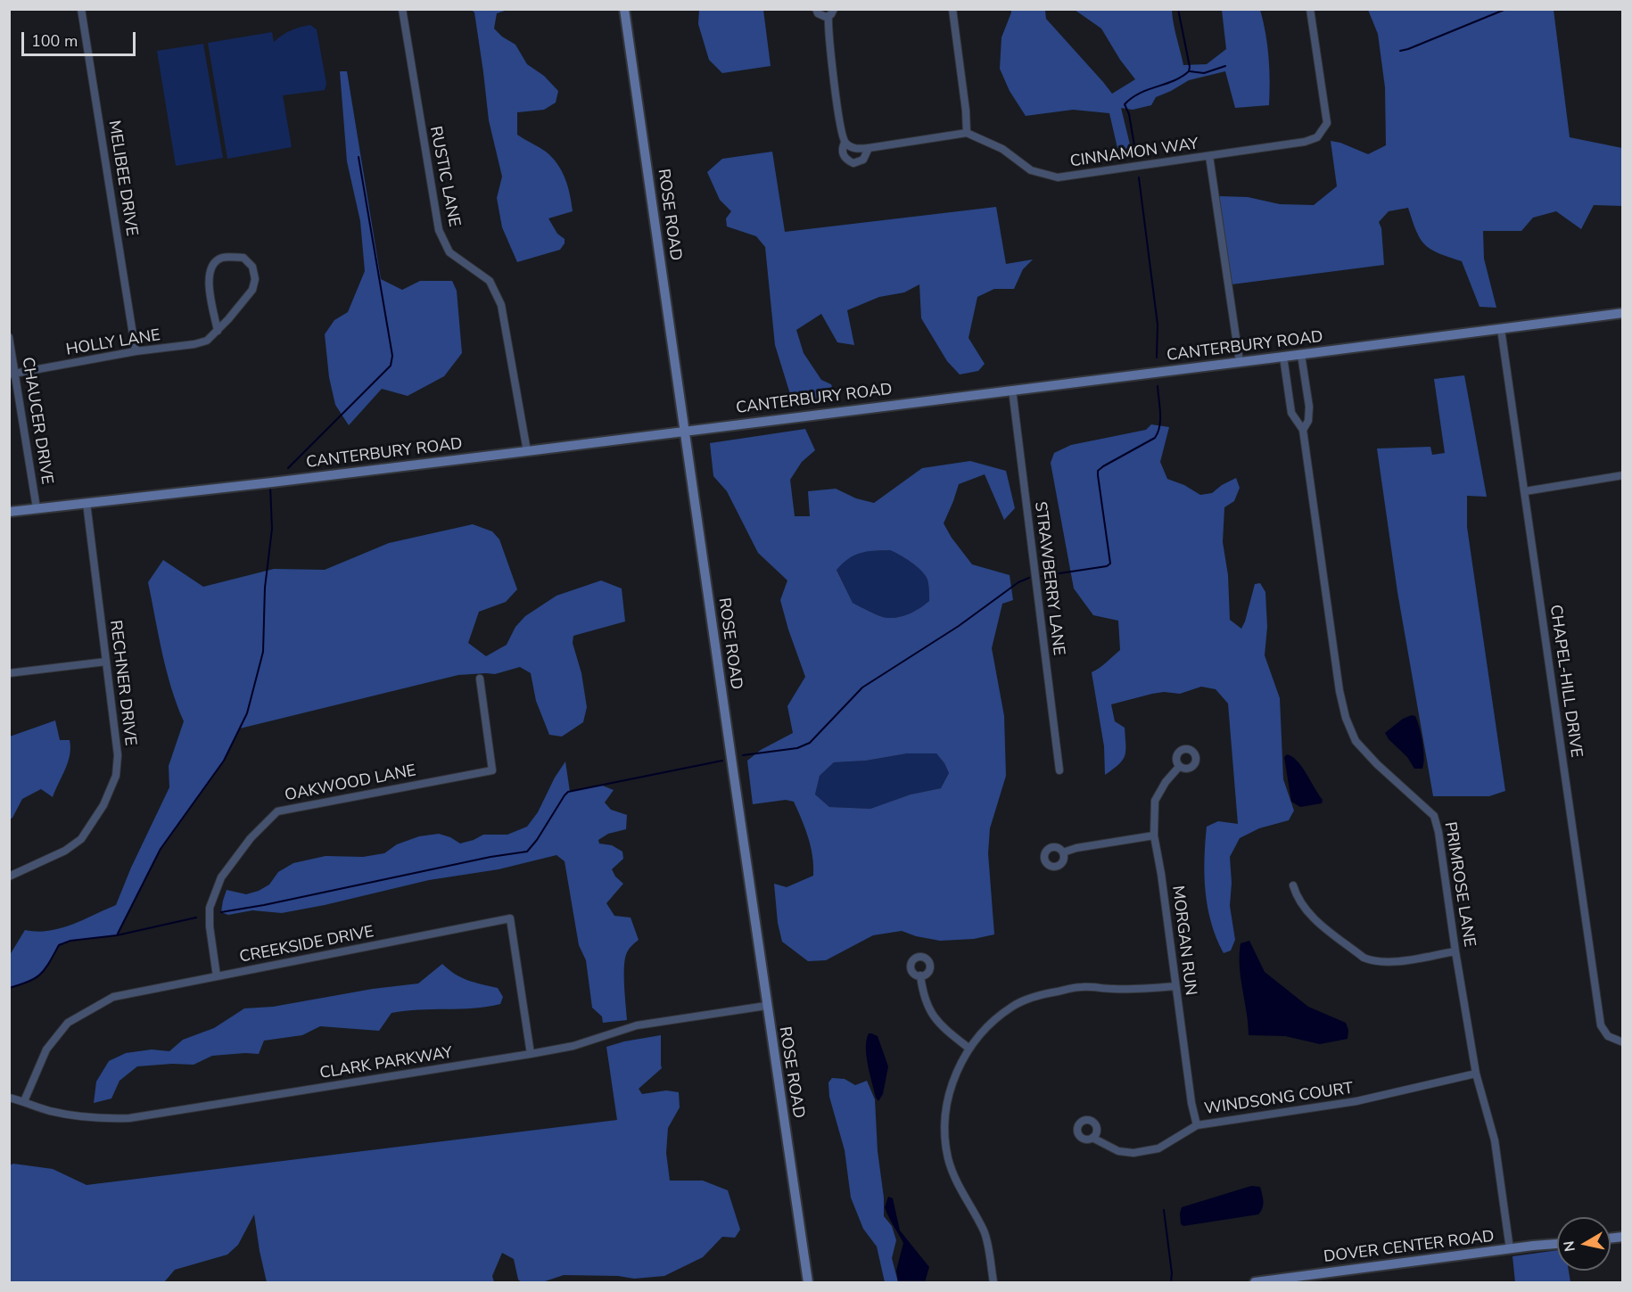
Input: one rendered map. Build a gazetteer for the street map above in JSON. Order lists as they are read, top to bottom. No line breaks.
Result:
{"streets":{"street":["CINNAMON WAY","RUSTIC LANE","MELIBEE DRIVE","ROSE ROAD","HOLLY LANE","CANTERBURY ROAD","CHAUCER DRIVE","STRAWBERRY LANE","CHAPEL-HILL DRIVE","RECHNER DRIVE","OAKWOOD LANE","PRIMROSE LANE","MORGAN RUN","CREEKSIDE DRIVE","CLARK PARKWAY","WINDSONG COURT","DOVER CENTER ROAD"]},"crossings":[["CINNAMON WAY","CANTERBURY ROAD"],["RUSTIC LANE","CANTERBURY ROAD"],["MELIBEE DRIVE","HOLLY LANE"],["ROSE ROAD","CANTERBURY ROAD"],["ROSE ROAD","CLARK PARKWAY"],["HOLLY LANE","CHAUCER DRIVE"],["CANTERBURY ROAD","CHAUCER DRIVE"],["CANTERBURY ROAD","STRAWBERRY LANE"],["CANTERBURY ROAD","CHAPEL-HILL DRIVE"],["CANTERBURY ROAD","RECHNER DRIVE"],["CANTERBURY ROAD","PRIMROSE LANE"],["OAKWOOD LANE","CREEKSIDE DRIVE"],["PRIMROSE LANE","WINDSONG COURT"],["PRIMROSE LANE","DOVER CENTER ROAD"],["MORGAN RUN","WINDSONG COURT"],["CREEKSIDE DRIVE","CLARK PARKWAY"]],"scale_bar":"100 m","north":"left"}
